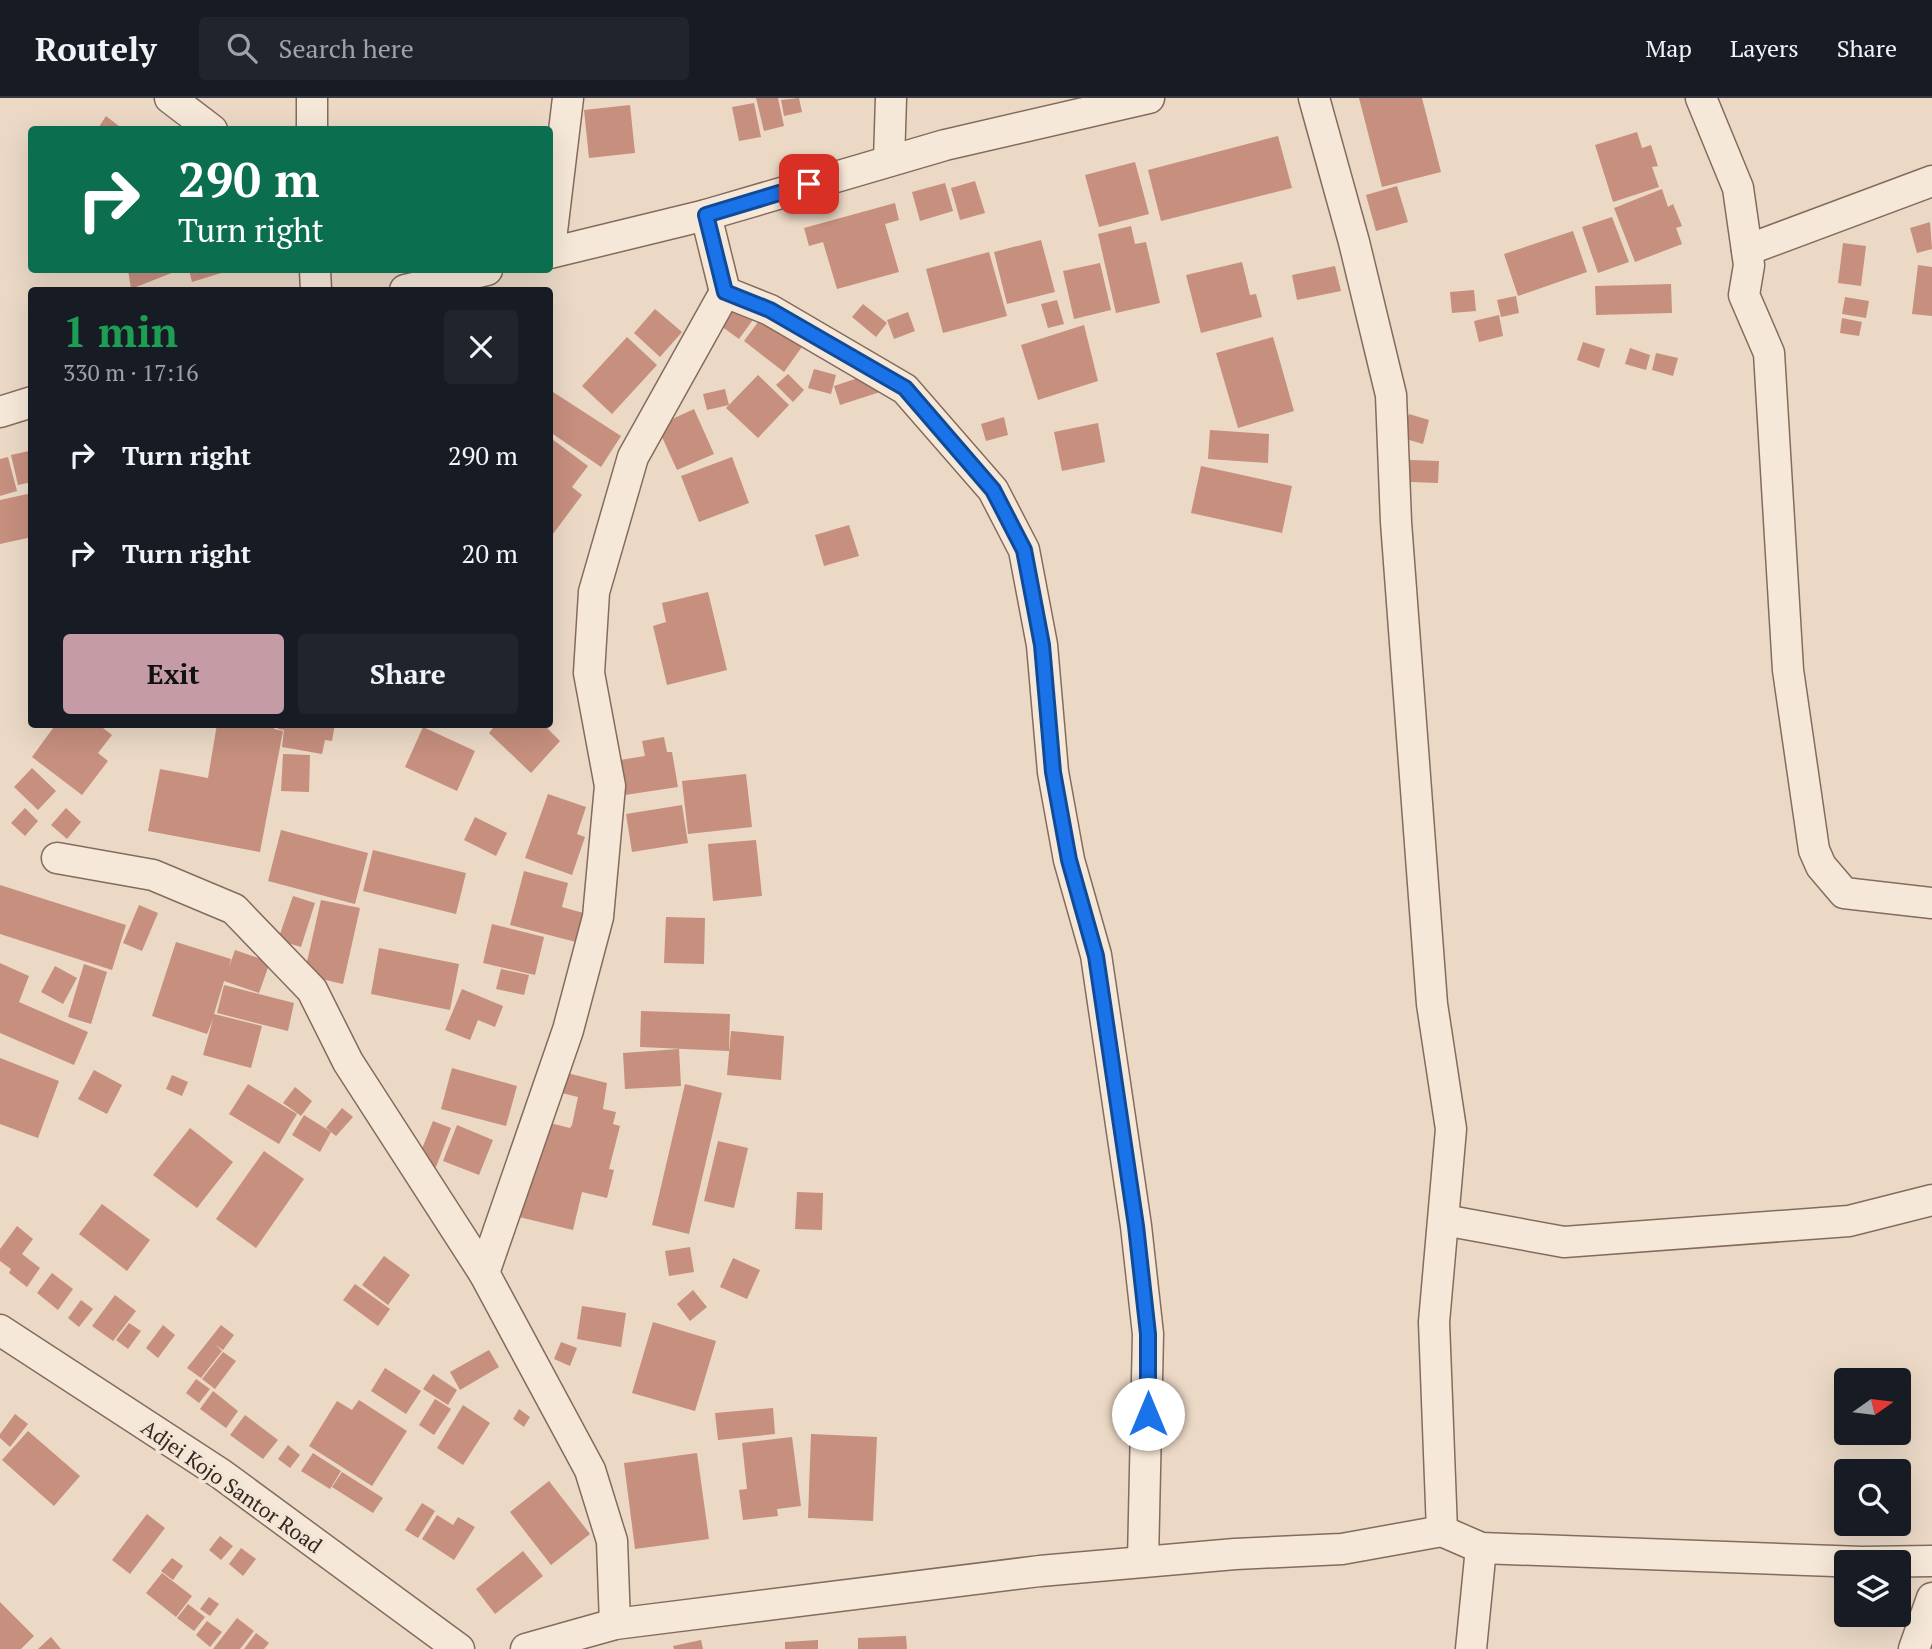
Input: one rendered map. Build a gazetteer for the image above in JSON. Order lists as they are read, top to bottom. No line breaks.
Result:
{"streets":{"street":["Adjei Kojo Santor Road"]},"north":"right","page":{"header":"Routely","search":"Search here","nav":["Map","Layers","Share"],"turn":["290 m","Turn right"],"heading":["1 min","330 m · 17:16"],"list":[{"name":"Turn right","value":"290 m"},{"name":"Turn right","value":"20 m"}],"buttons":["Exit","Share"]}}
